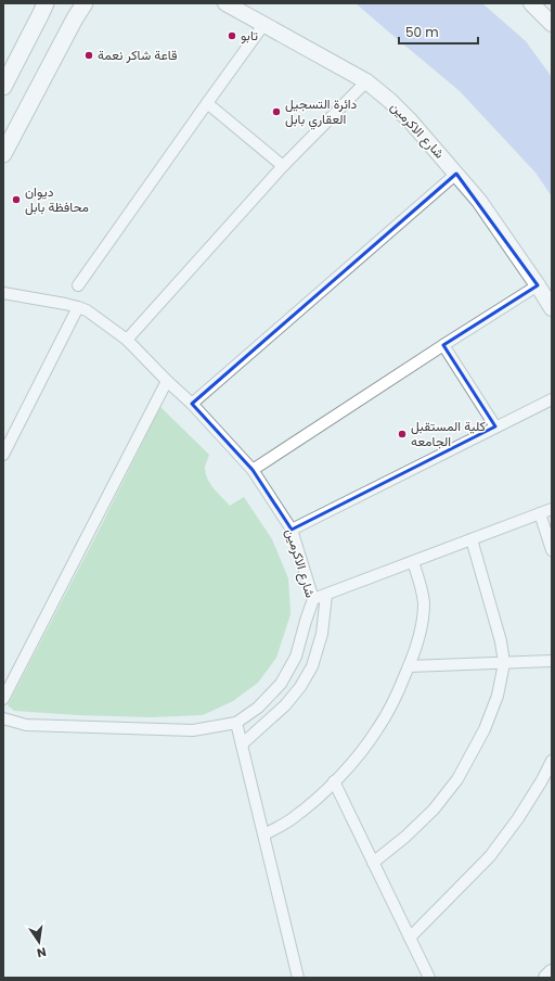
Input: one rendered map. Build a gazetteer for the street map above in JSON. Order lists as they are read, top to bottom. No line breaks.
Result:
{"streets":{"street":["شارع الاكرمين"]},"places":["تابو","قاعة شاكر نعمة","دائرة التسجيل العقاري بابل","ديوان محافظة بابل","كلية المستقبل الجامعه"],"scale_bar":"50 m","north":"bottom"}
